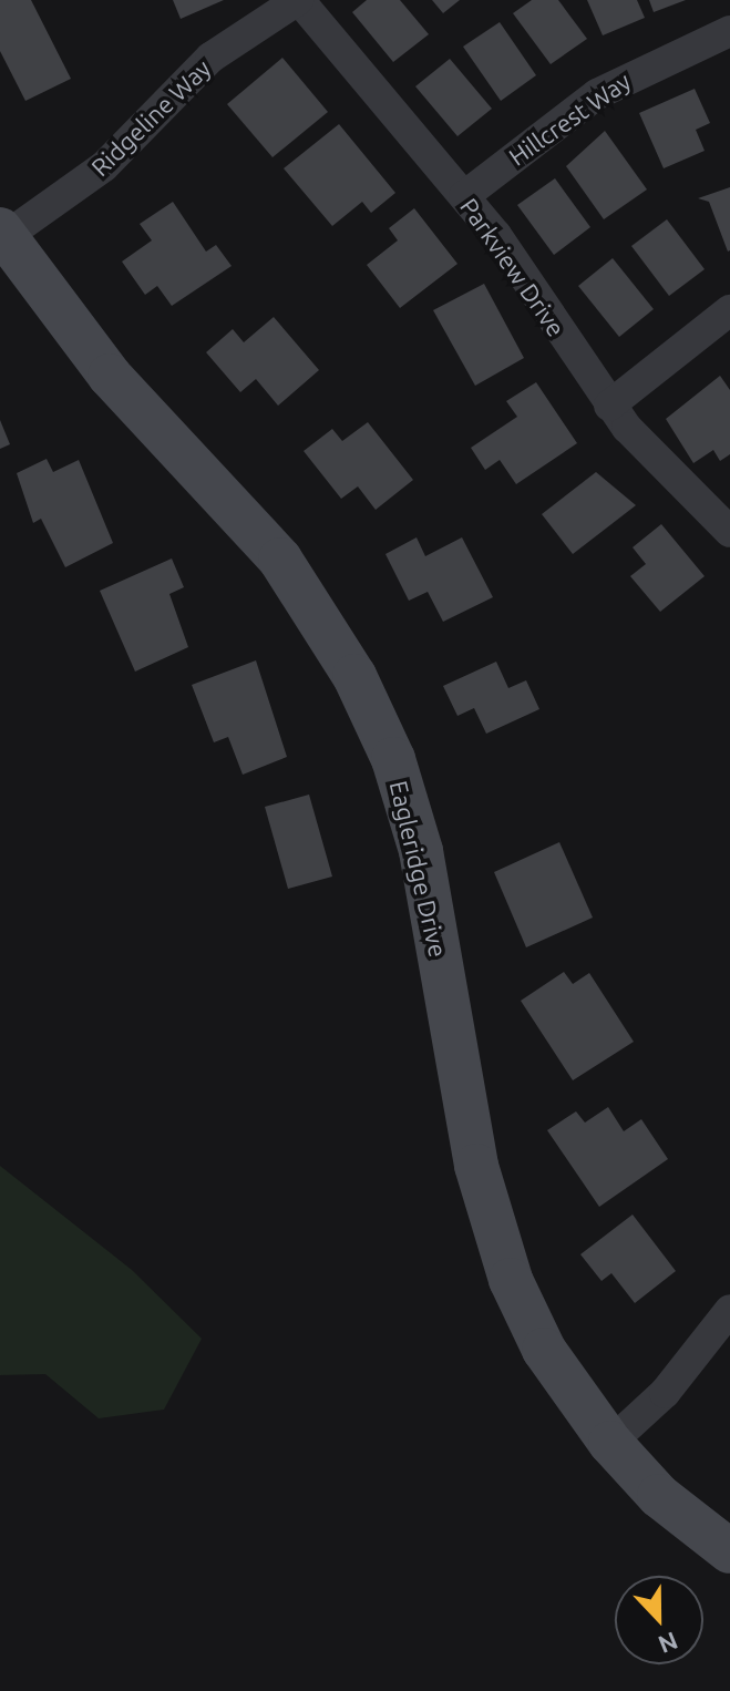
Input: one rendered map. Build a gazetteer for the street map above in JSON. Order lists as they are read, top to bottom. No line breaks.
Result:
{"streets":{"main road":["Eagleridge Drive"],"street":["Ridgeline Way","Hillcrest Way","Parkview Drive"]},"crossings":[["Ridgeline Way","Parkview Drive"],["Ridgeline Way","Eagleridge Drive"],["Hillcrest Way","Parkview Drive"]],"north":"bottom"}
